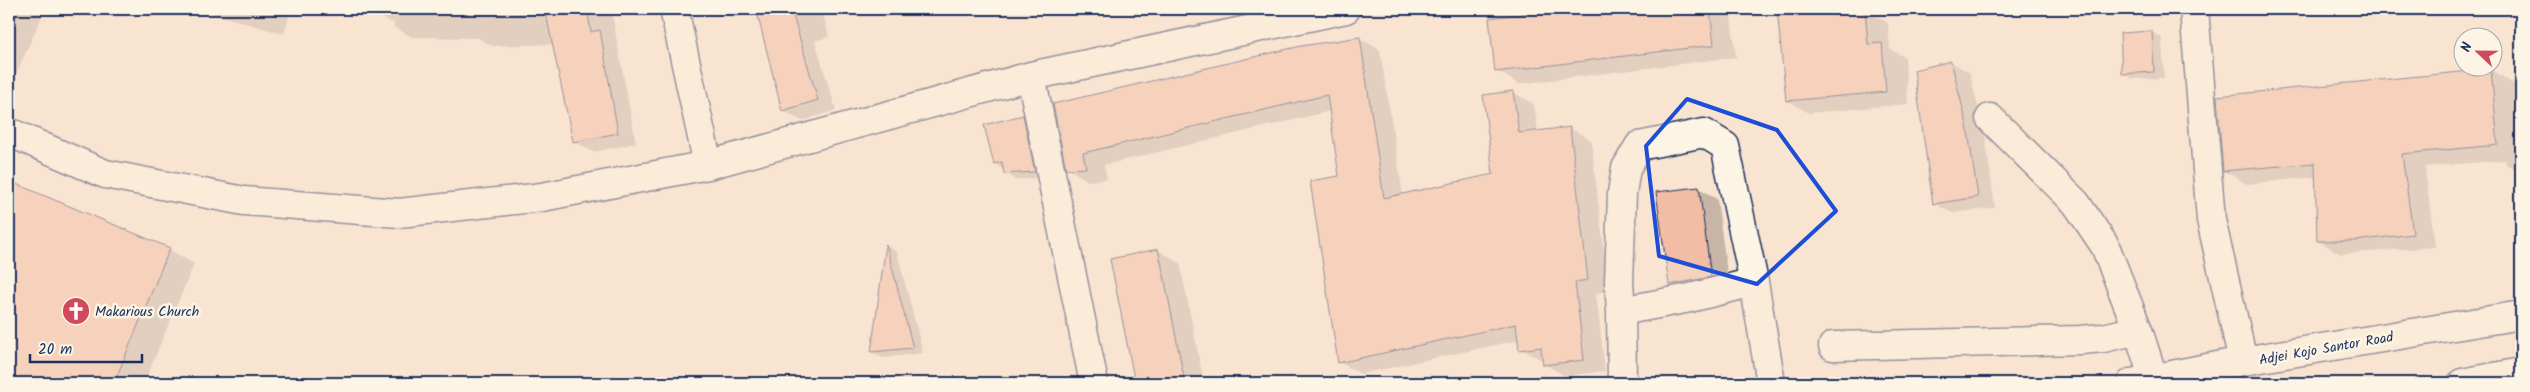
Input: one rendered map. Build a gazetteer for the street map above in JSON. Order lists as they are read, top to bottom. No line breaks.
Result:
{"streets":{"street":["Adjei Kojo Santor Road"]},"places":{"church":["Makarious Church"]},"scale_bar":"20 m","north":"left"}
